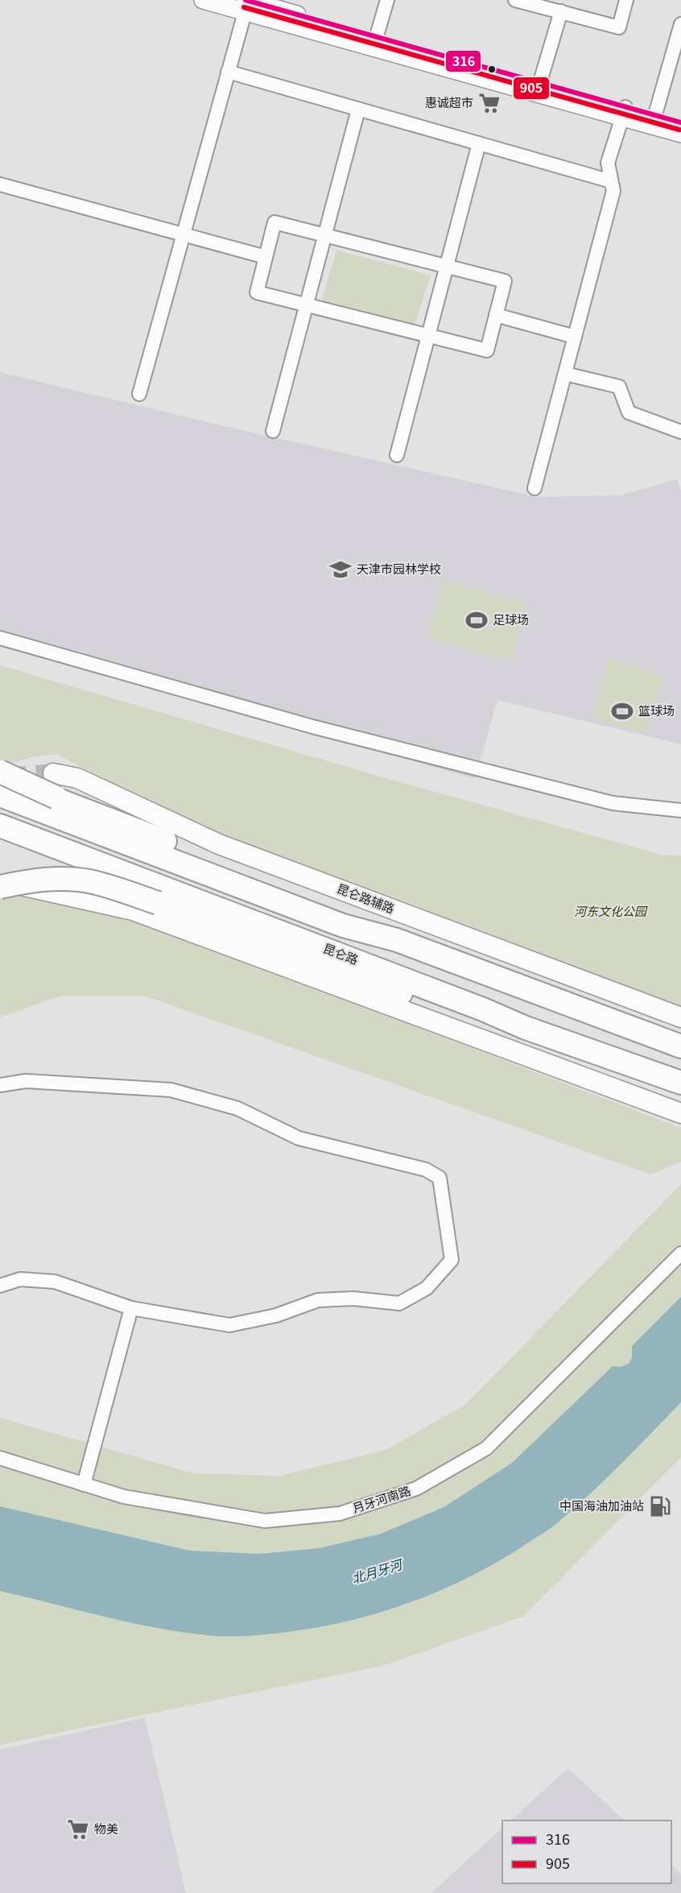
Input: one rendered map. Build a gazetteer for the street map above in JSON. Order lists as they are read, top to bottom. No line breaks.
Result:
{"streets":{"highway":["昆仑路"],"main road":["昆仑路辅路"],"street":["月牙河南路"]},"water":["北月牙河"],"parks":["河东文化公园"],"places":{"supermarket":["惠诚超市","物美"],"school or university":["天津市园林学校"],"sports":["足球场","篮球场"],"fuel station":["中国海油加油站"]},"lines":["transit line 316","transit line 905"],"legend":["316","905"]}
